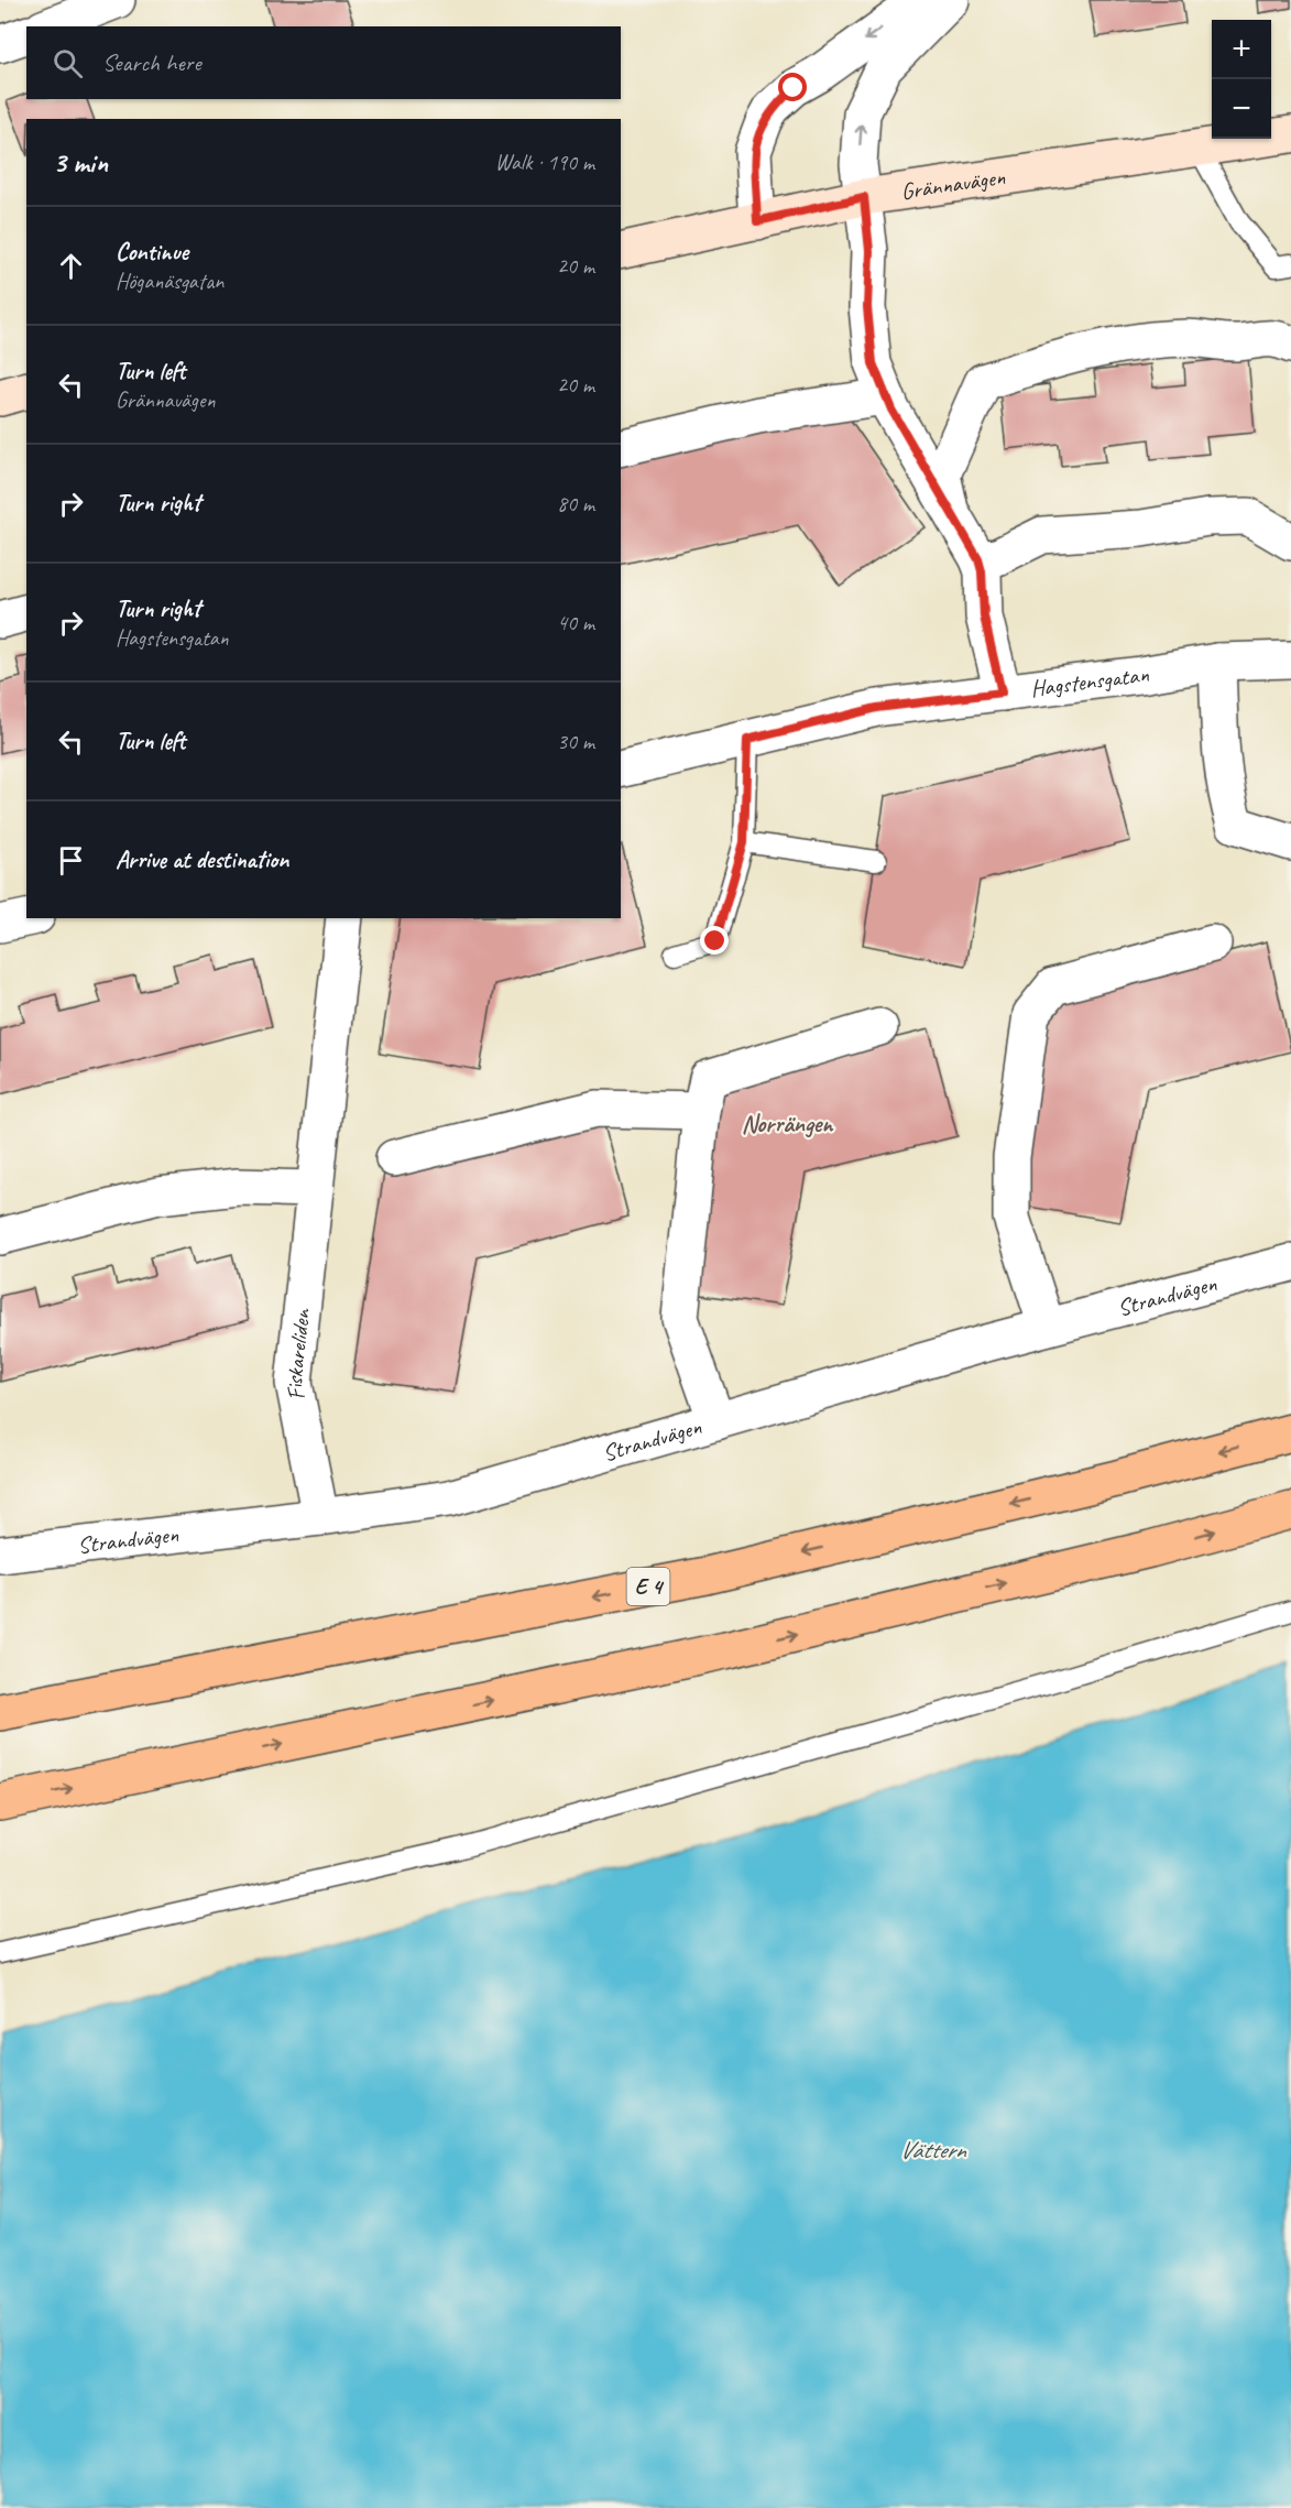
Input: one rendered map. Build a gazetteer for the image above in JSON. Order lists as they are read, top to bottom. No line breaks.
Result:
{"streets":{"highway":["E 4"],"main road":["Grännavägen"],"street":["Hagstensgatan","Strandvägen","Fiskareliden"]},"crossings":[["Strandvägen","Fiskareliden"]],"districts":["Norrängen"],"water":["Vättern"],"page":{"map_buttons":["+","−"],"search":"Search here","heading":["3 min","Walk · 190 m"],"list":[["Continue","Höganäsgatan","20 m"],["Turn left","Grännavägen","20 m"],["Turn right","80 m"],["Turn right","Hagstensgatan","40 m"],["Turn left","30 m"],"Arrive at destination"]}}
